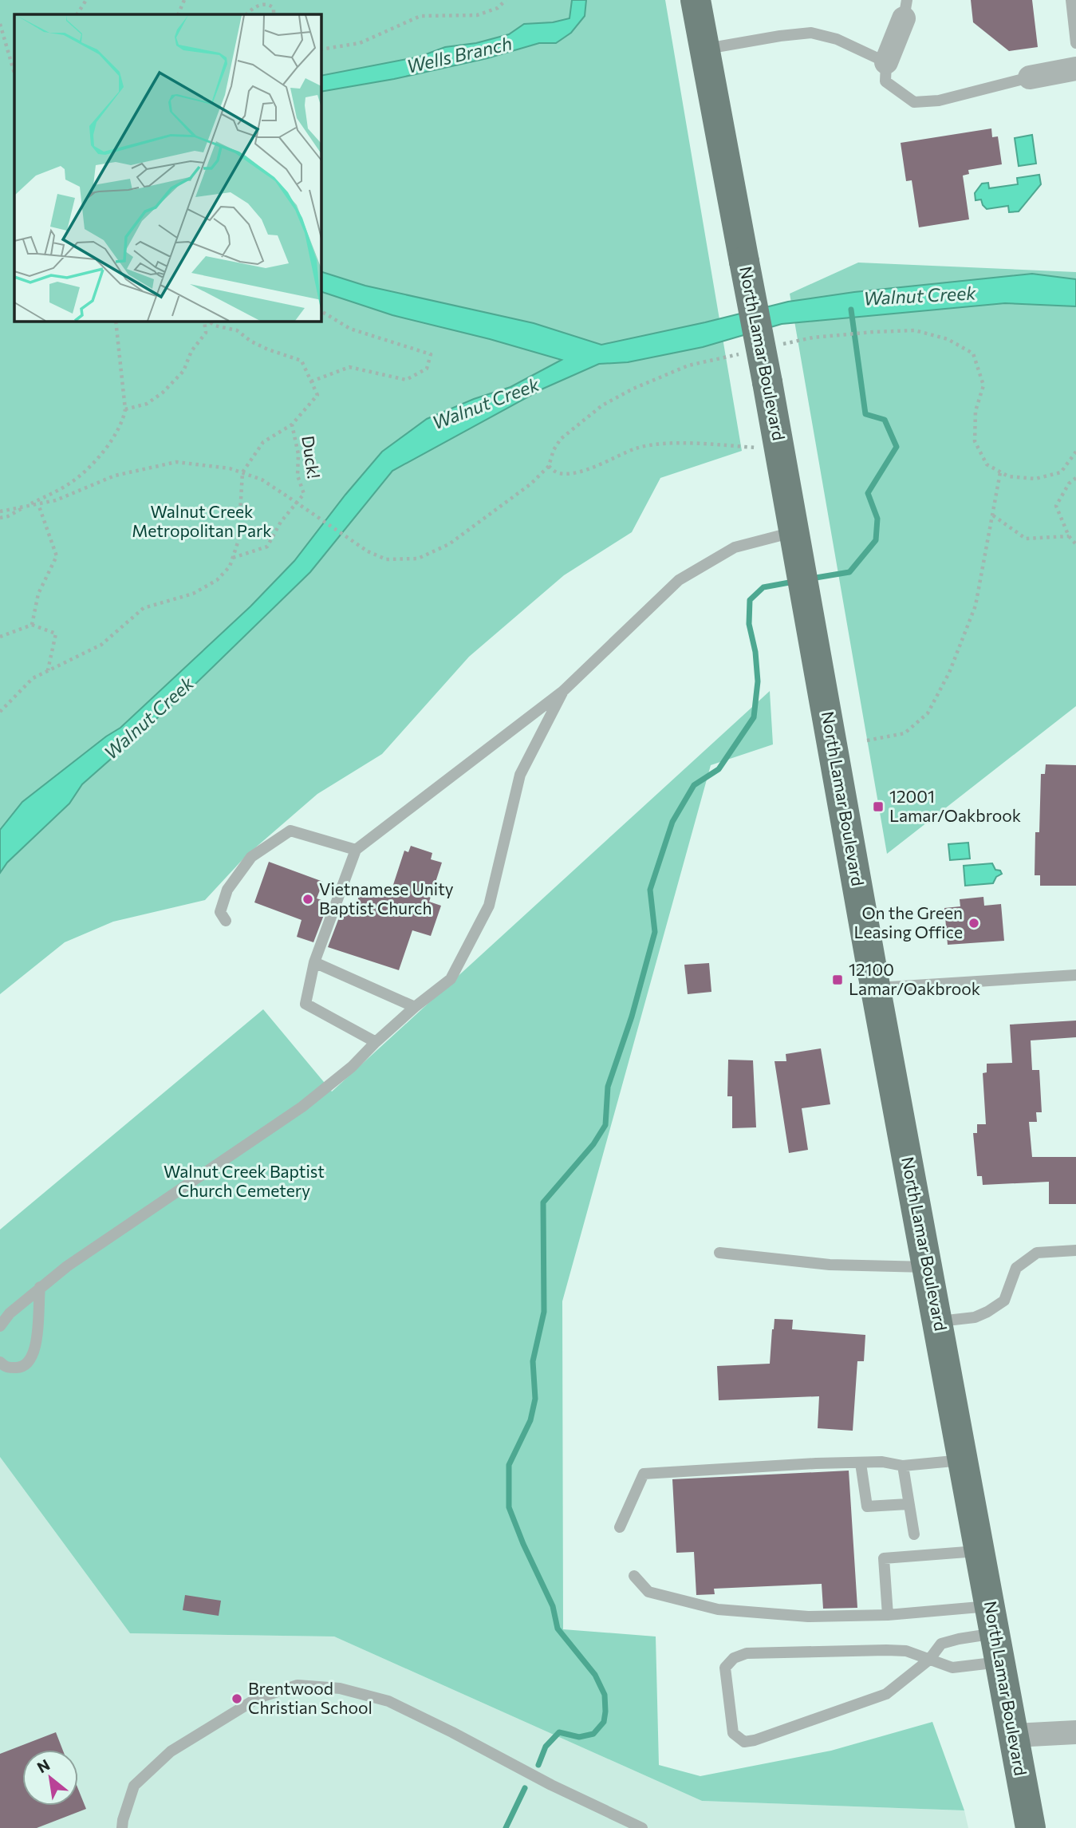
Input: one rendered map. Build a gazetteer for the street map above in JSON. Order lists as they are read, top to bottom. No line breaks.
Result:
{"streets":{"main road":["North Lamar Boulevard"],"path":["Duck!"]},"water":["Wells Branch","Walnut Creek"],"parks":["Walnut Creek Metropolitan Park","Walnut Creek Baptist Church Cemetery"],"places":{"transit":["12001 Lamar/Oakbrook","12100 Lamar/Oakbrook"],"other":["Vietnamese Unity Baptist Church","On the Green Leasing Office","Brentwood Christian School"]},"north":"top left"}
